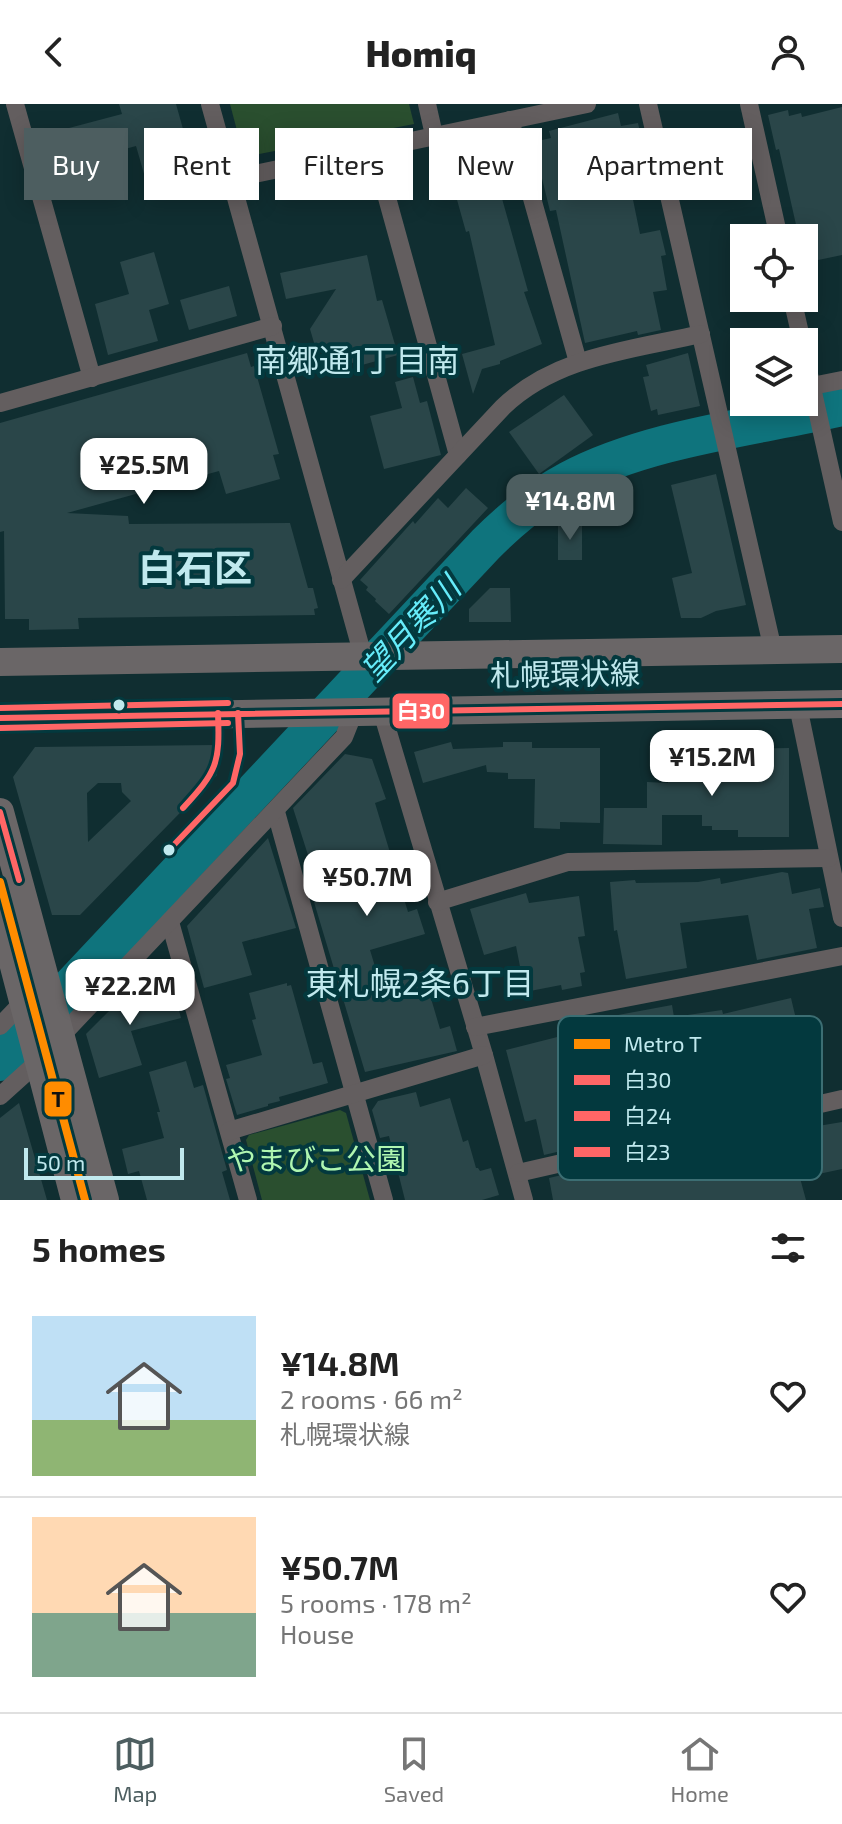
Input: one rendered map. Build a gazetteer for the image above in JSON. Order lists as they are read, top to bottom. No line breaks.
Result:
{"streets":{"main road":["札幌環状線"]},"districts":["南郷通1丁目南","白石区","東札幌2条6丁目"],"water":["望月寒川"],"parks":["やまびこ公園"],"lines":["transit line 白23","transit line 白30","transit line 白24","metro line T"],"legend":["Metro T","白30","白24","白23"],"scale_bar":"50 m","page":{"header":"Homiq","chip":["Buy","Rent","Filters","New","Apartment"],"price":["¥25.5M","¥14.8M","¥15.2M","¥50.7M","¥22.2M"],"scale":"50 m","heading":"5 homes","list":[{"name":"¥14.8M","note":"2 rooms · 66 m² · 札幌環状線"},{"name":"¥50.7M","note":"5 rooms · 178 m² · House"}],"tabs":["Map","Saved","Home"]}}
